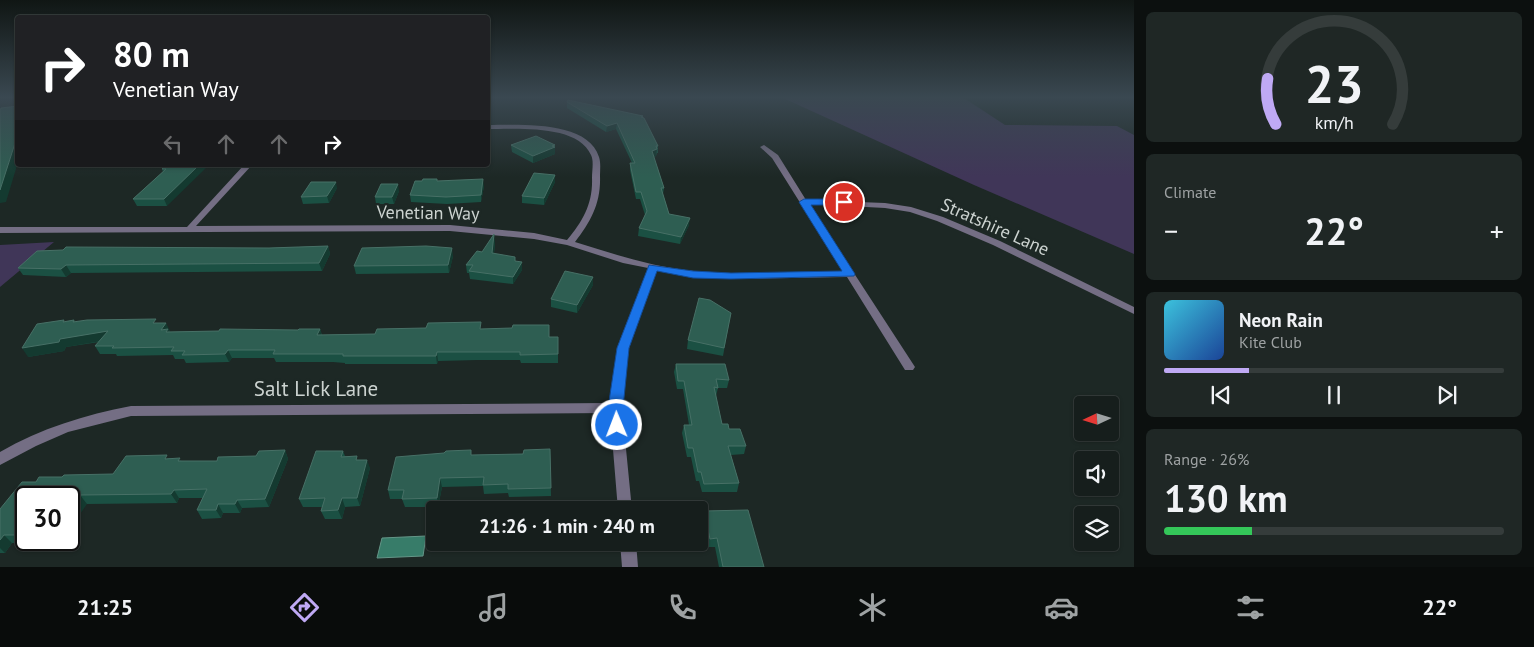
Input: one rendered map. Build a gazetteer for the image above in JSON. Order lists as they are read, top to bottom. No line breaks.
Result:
{"streets":{"street":["Venetian Way","Stratshire Lane","Salt Lick Lane"]},"north":"left","page":{"turn":["80 m","Venetian Way"],"tile":["Climate",["Range · 26%","130 km"]],"heat":["−","22°","+"],"song":["Neon Rain","Kite Club"],"limit":"30","trip":"21:26 · 1 min · 240 m","tabs":["21:25","22°"],"gauge":["23","km/h"]}}
